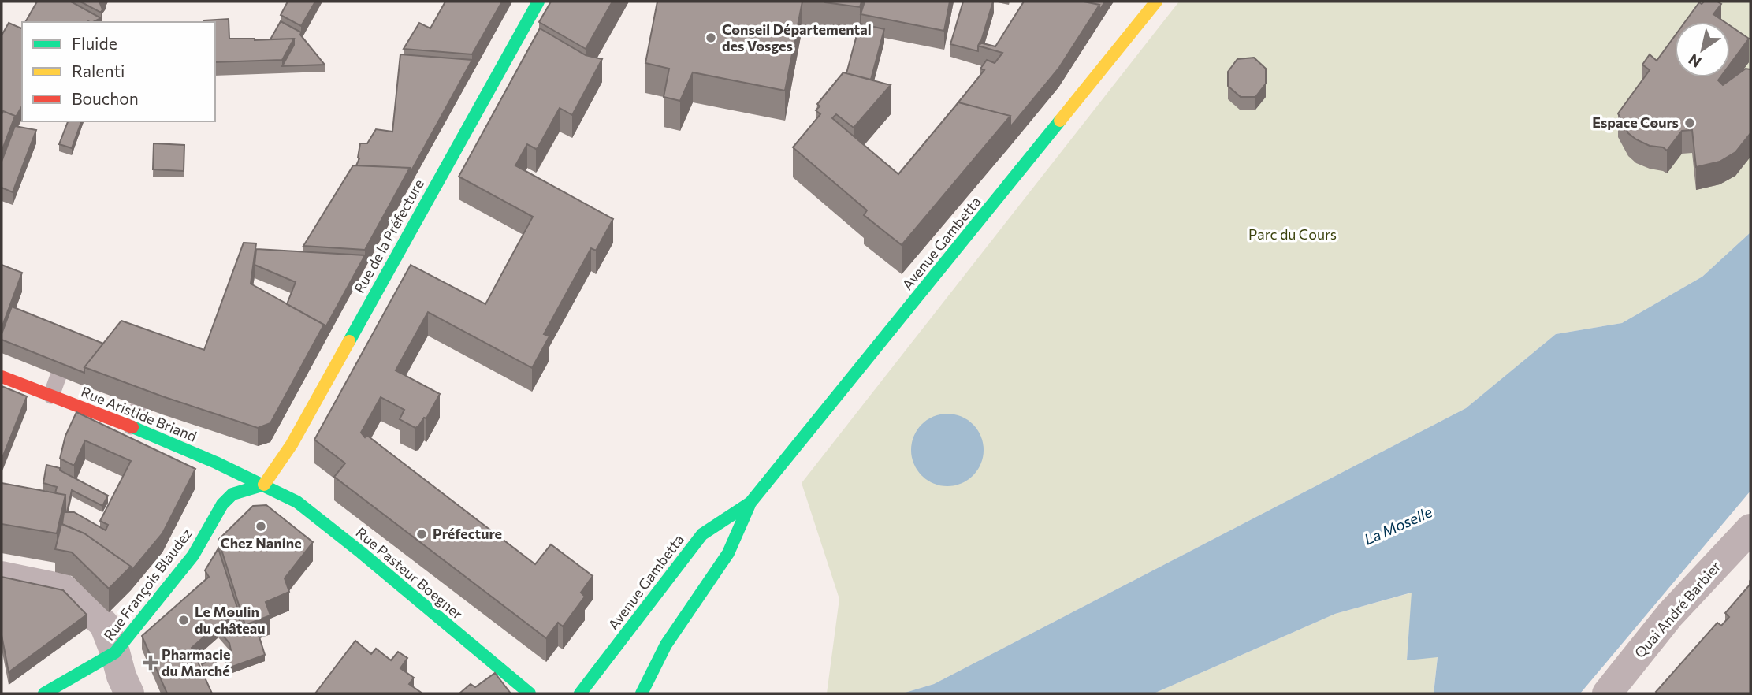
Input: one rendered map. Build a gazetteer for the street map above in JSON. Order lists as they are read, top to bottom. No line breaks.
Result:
{"streets":{"street":["Rue de la Préfecture","Avenue Gambetta","Rue Aristide Briand","Rue Pasteur Boegner","Rue François Blaudez","Quai André Barbier"]},"crossings":[["Rue de la Préfecture","Rue Aristide Briand"],["Rue de la Préfecture","Rue Pasteur Boegner"],["Rue de la Préfecture","Rue François Blaudez"],["Rue Aristide Briand","Rue Pasteur Boegner"],["Rue Aristide Briand","Rue François Blaudez"],["Rue Pasteur Boegner","Rue François Blaudez"]],"water":["La Moselle"],"parks":["Parc du Cours"],"places":{"other":["Conseil Départemental des Vosges","Espace Cours","Chez Nanine","Préfecture","Le Moulin du château"],"health":["Pharmacie du Marché"]},"legend":["Fluide","Ralenti","Bouchon"],"north":"bottom left"}
